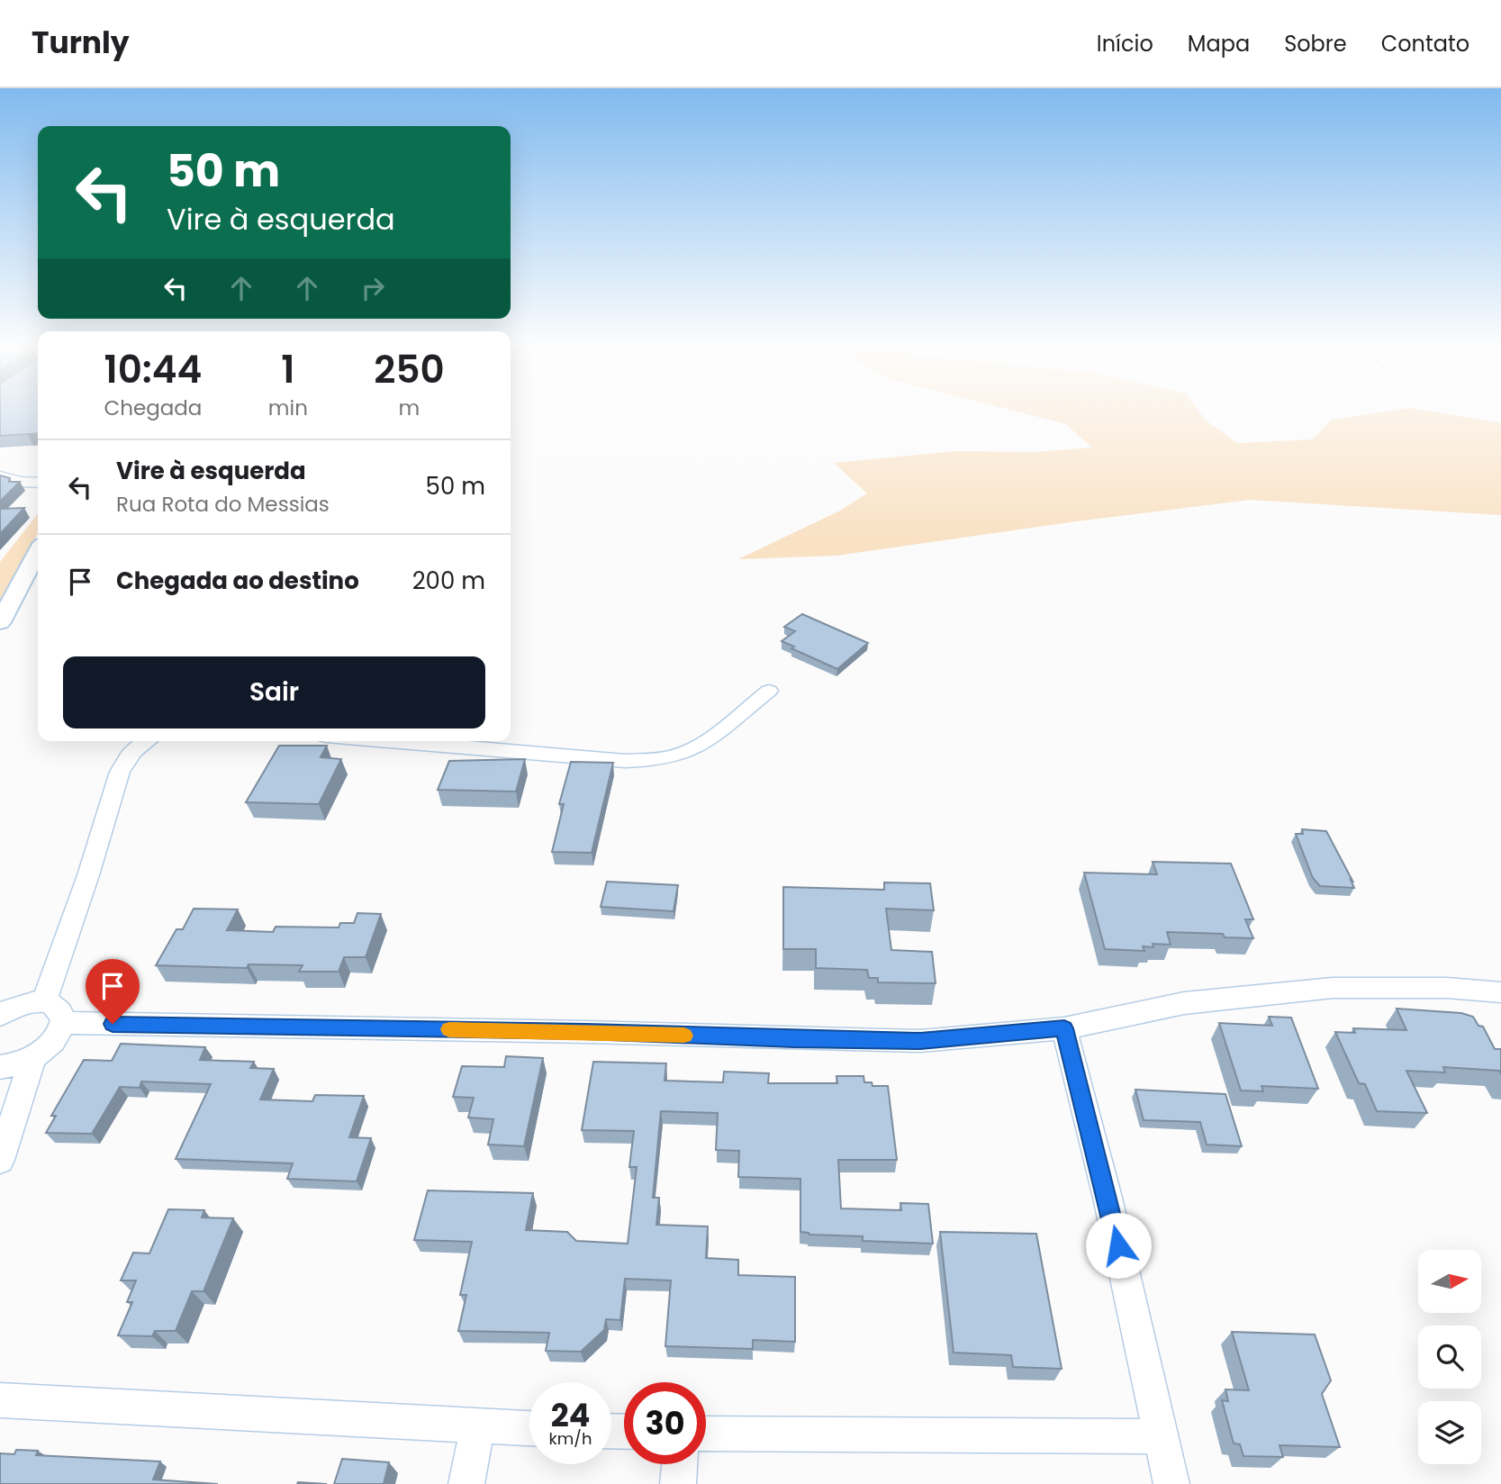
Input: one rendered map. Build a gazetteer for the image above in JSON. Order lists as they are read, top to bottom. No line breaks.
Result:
{"north":"right","page":{"header":"Turnly","nav":["Início","Mapa","Sobre","Contato"],"turn":["50 m","Vire à esquerda"],"eta":["10:44","Chegada","1","min","250","m"],"list":[{"name":"Vire à esquerda","note":"Rua Rota do Messias","value":"50 m"},{"name":"Chegada ao destino","value":"200 m"}],"buttons":"Sair","speed":"24 km/h","limit":"30"}}
